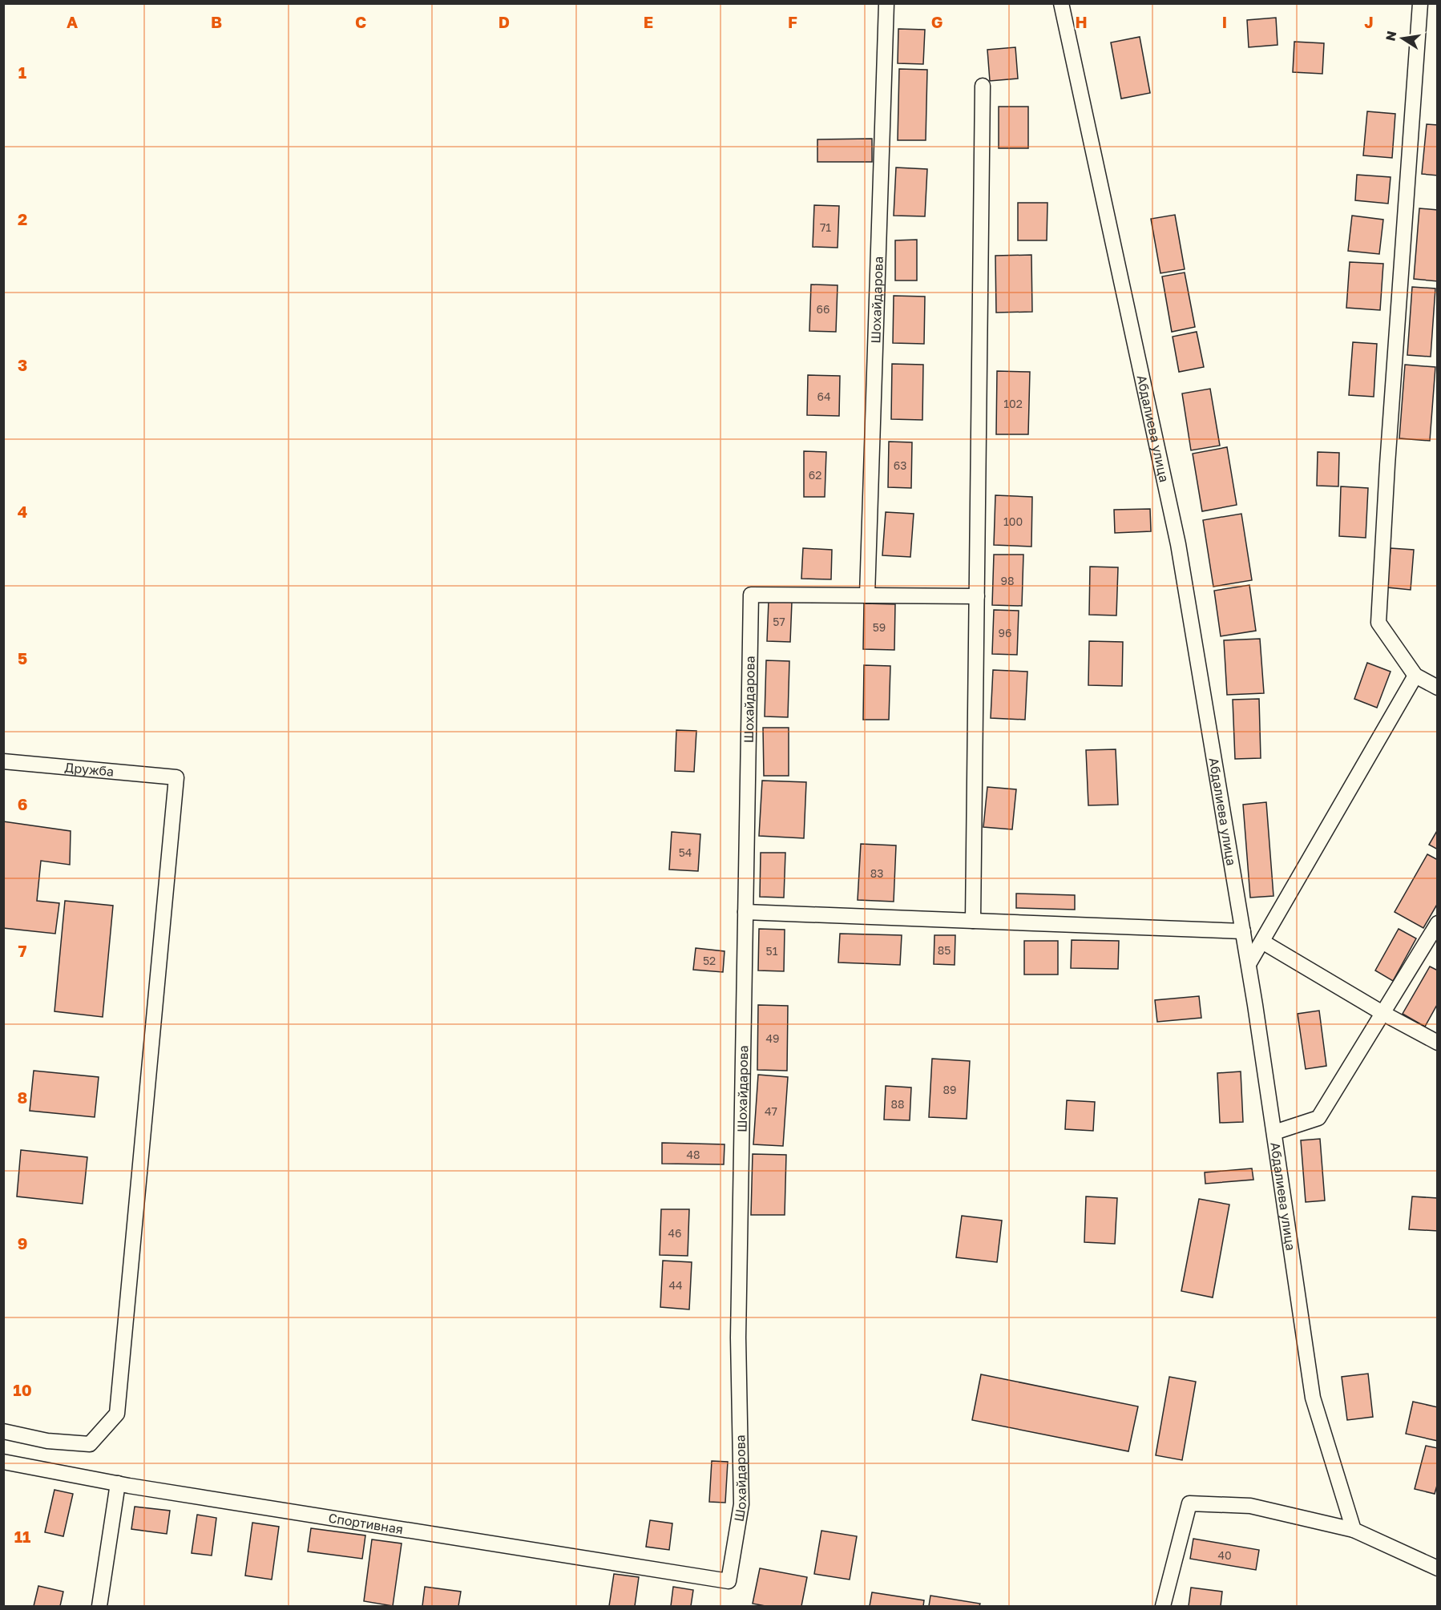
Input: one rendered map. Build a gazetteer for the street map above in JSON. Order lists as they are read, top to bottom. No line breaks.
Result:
{"streets":{"street":["Шохайдарова","Абдалиева улица","Дружба","Спортивная"]},"crossings":[["Шохайдарова","Спортивная"]],"house_numbers":["71","66","64","102","63","62","100","98","57","59","96","54","83","85","51","52","49","89","88","47","48","46","44","40"],"north":"left","grid":{"columns":["A","B","C","D","E","F","G","H","I","J"],"rows":["1","2","3","4","5","6","7","8","9","10","11"]}}
